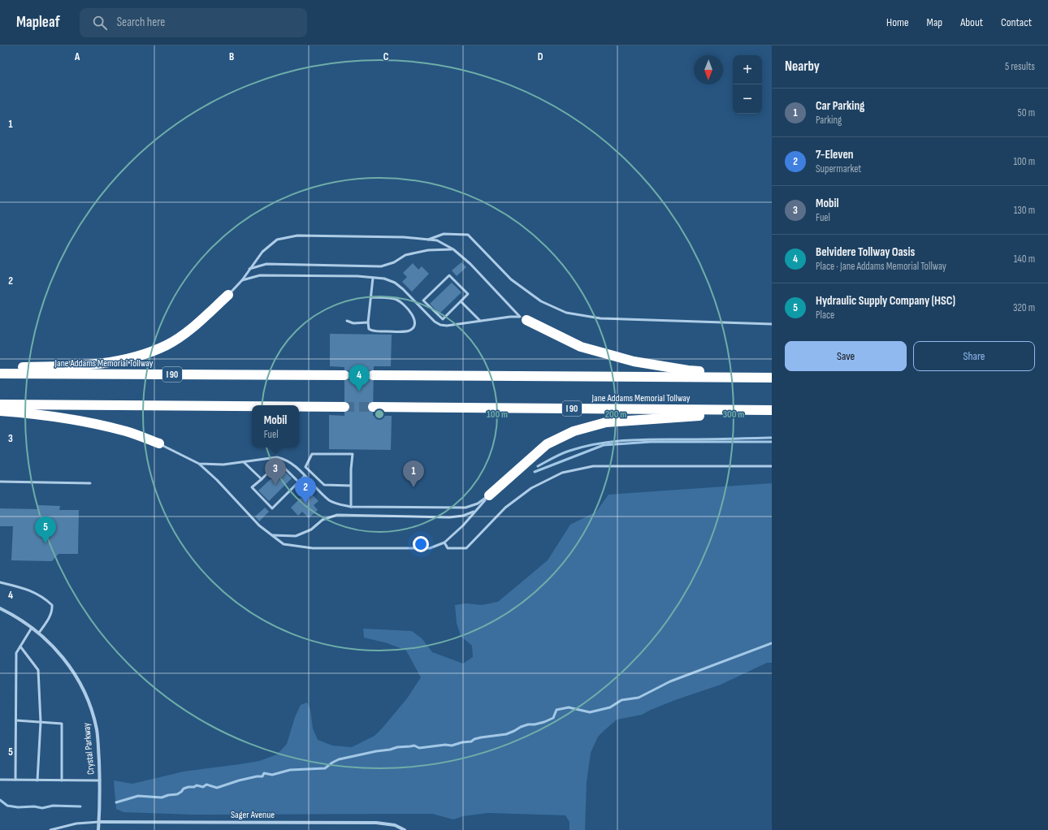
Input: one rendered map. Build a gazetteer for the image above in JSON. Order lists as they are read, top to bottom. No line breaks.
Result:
{"streets":{"highway":["Jane Addams Memorial Tollway","I 90"],"street":["Crystal Parkway","Sager Avenue"]},"crossings":[["Crystal Parkway","Sager Avenue"]],"north":"bottom","page":{"header":"Mapleaf","search":"Search here","nav":["Home","Map","About","Contact"],"heading":["Nearby","5 results"],"map_buttons":["+","−"],"list":[{"mark":"1","name":"Car Parking","note":"Parking","value":"50 m"},{"mark":"2","name":"7-Eleven","note":"Supermarket","value":"100 m"},{"mark":"3","name":"Mobil","note":"Fuel","value":"130 m"},{"mark":"4","name":"Belvidere Tollway Oasis","note":"Place · Jane Addams Memorial Tollway","value":"140 m"},{"mark":"5","name":"Hydraulic Supply Company (HSC)","note":"Place","value":"320 m"}],"buttons":["Save","Share"],"pins":["4","3","1","2","5"],"popup":["Mobil","Fuel"]},"grid":{"columns":["A","B","C","D"],"rows":["1","2","3","4","5"]},"rings":["100 m","200 m","300 m"]}
